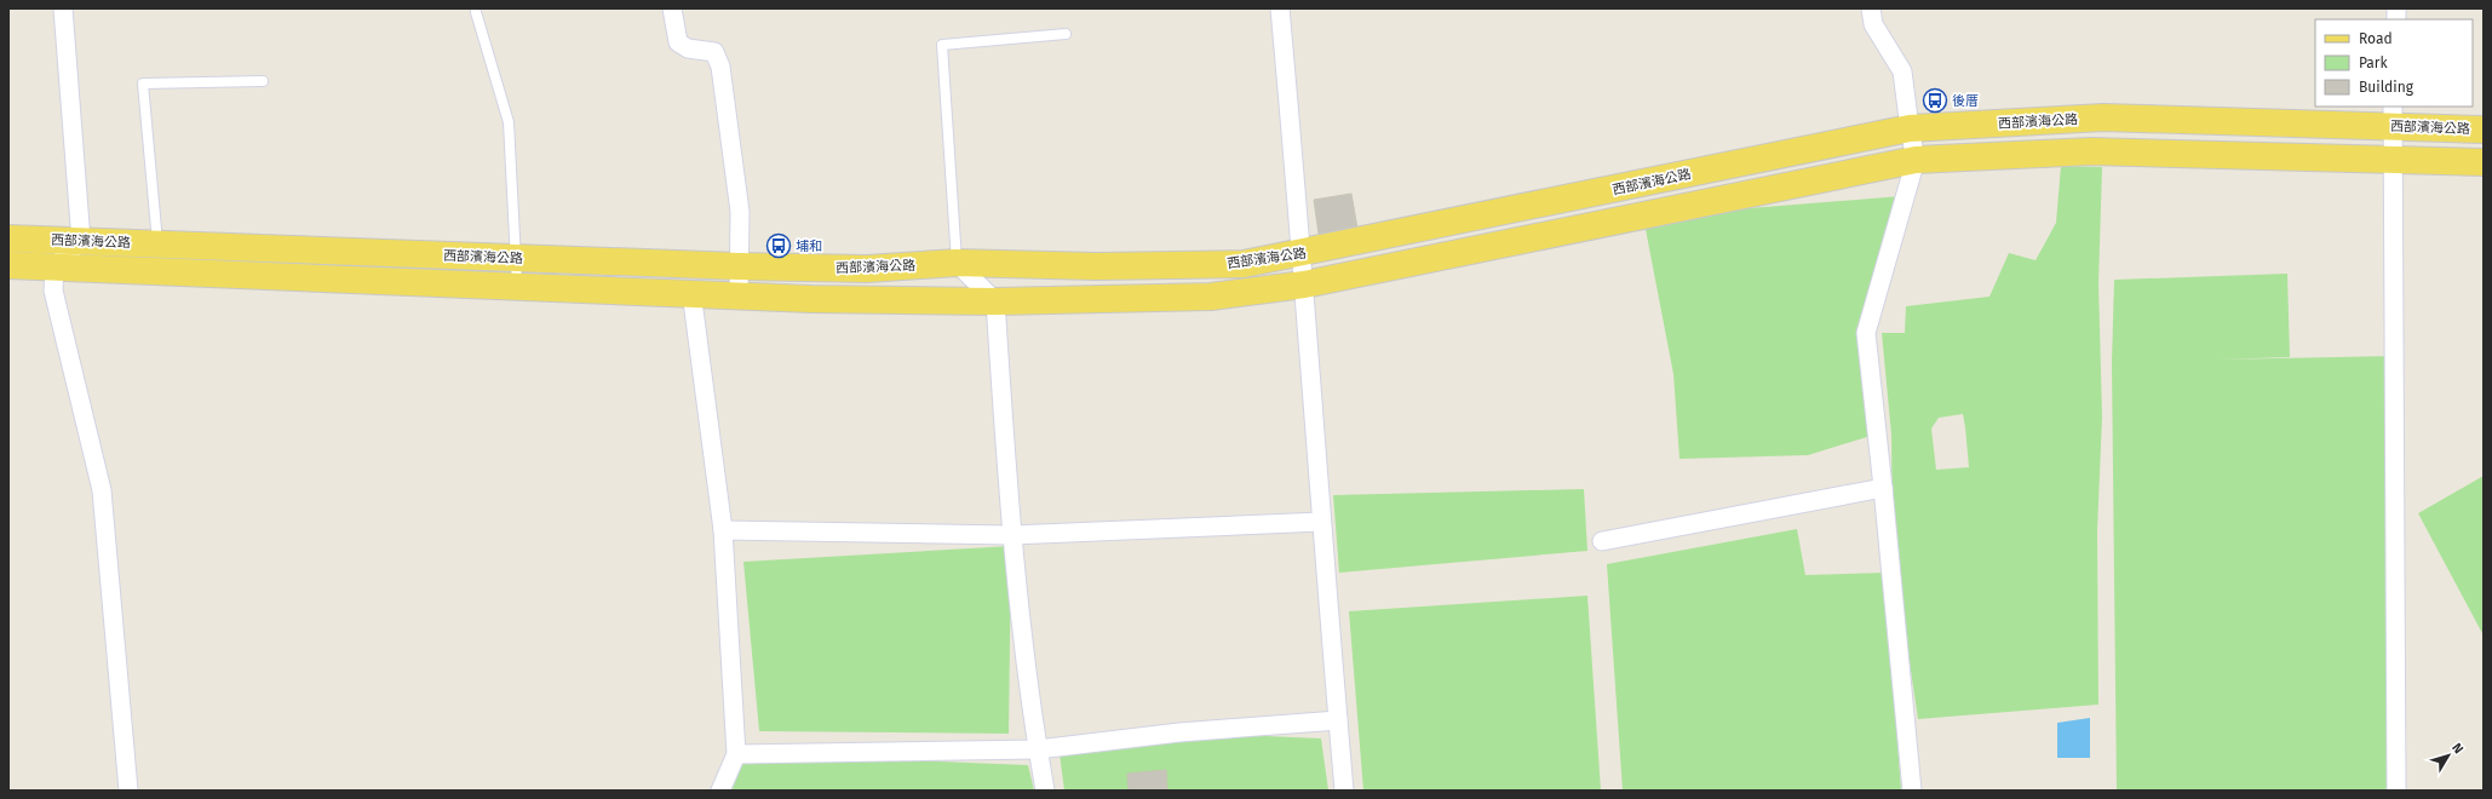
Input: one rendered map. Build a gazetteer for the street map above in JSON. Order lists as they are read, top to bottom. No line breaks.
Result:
{"streets":{"main road":["西部濱海公路"]},"places":{"bus stop":["後厝","埔和"]},"legend":["Road","Park","Building"],"north":"top right"}
